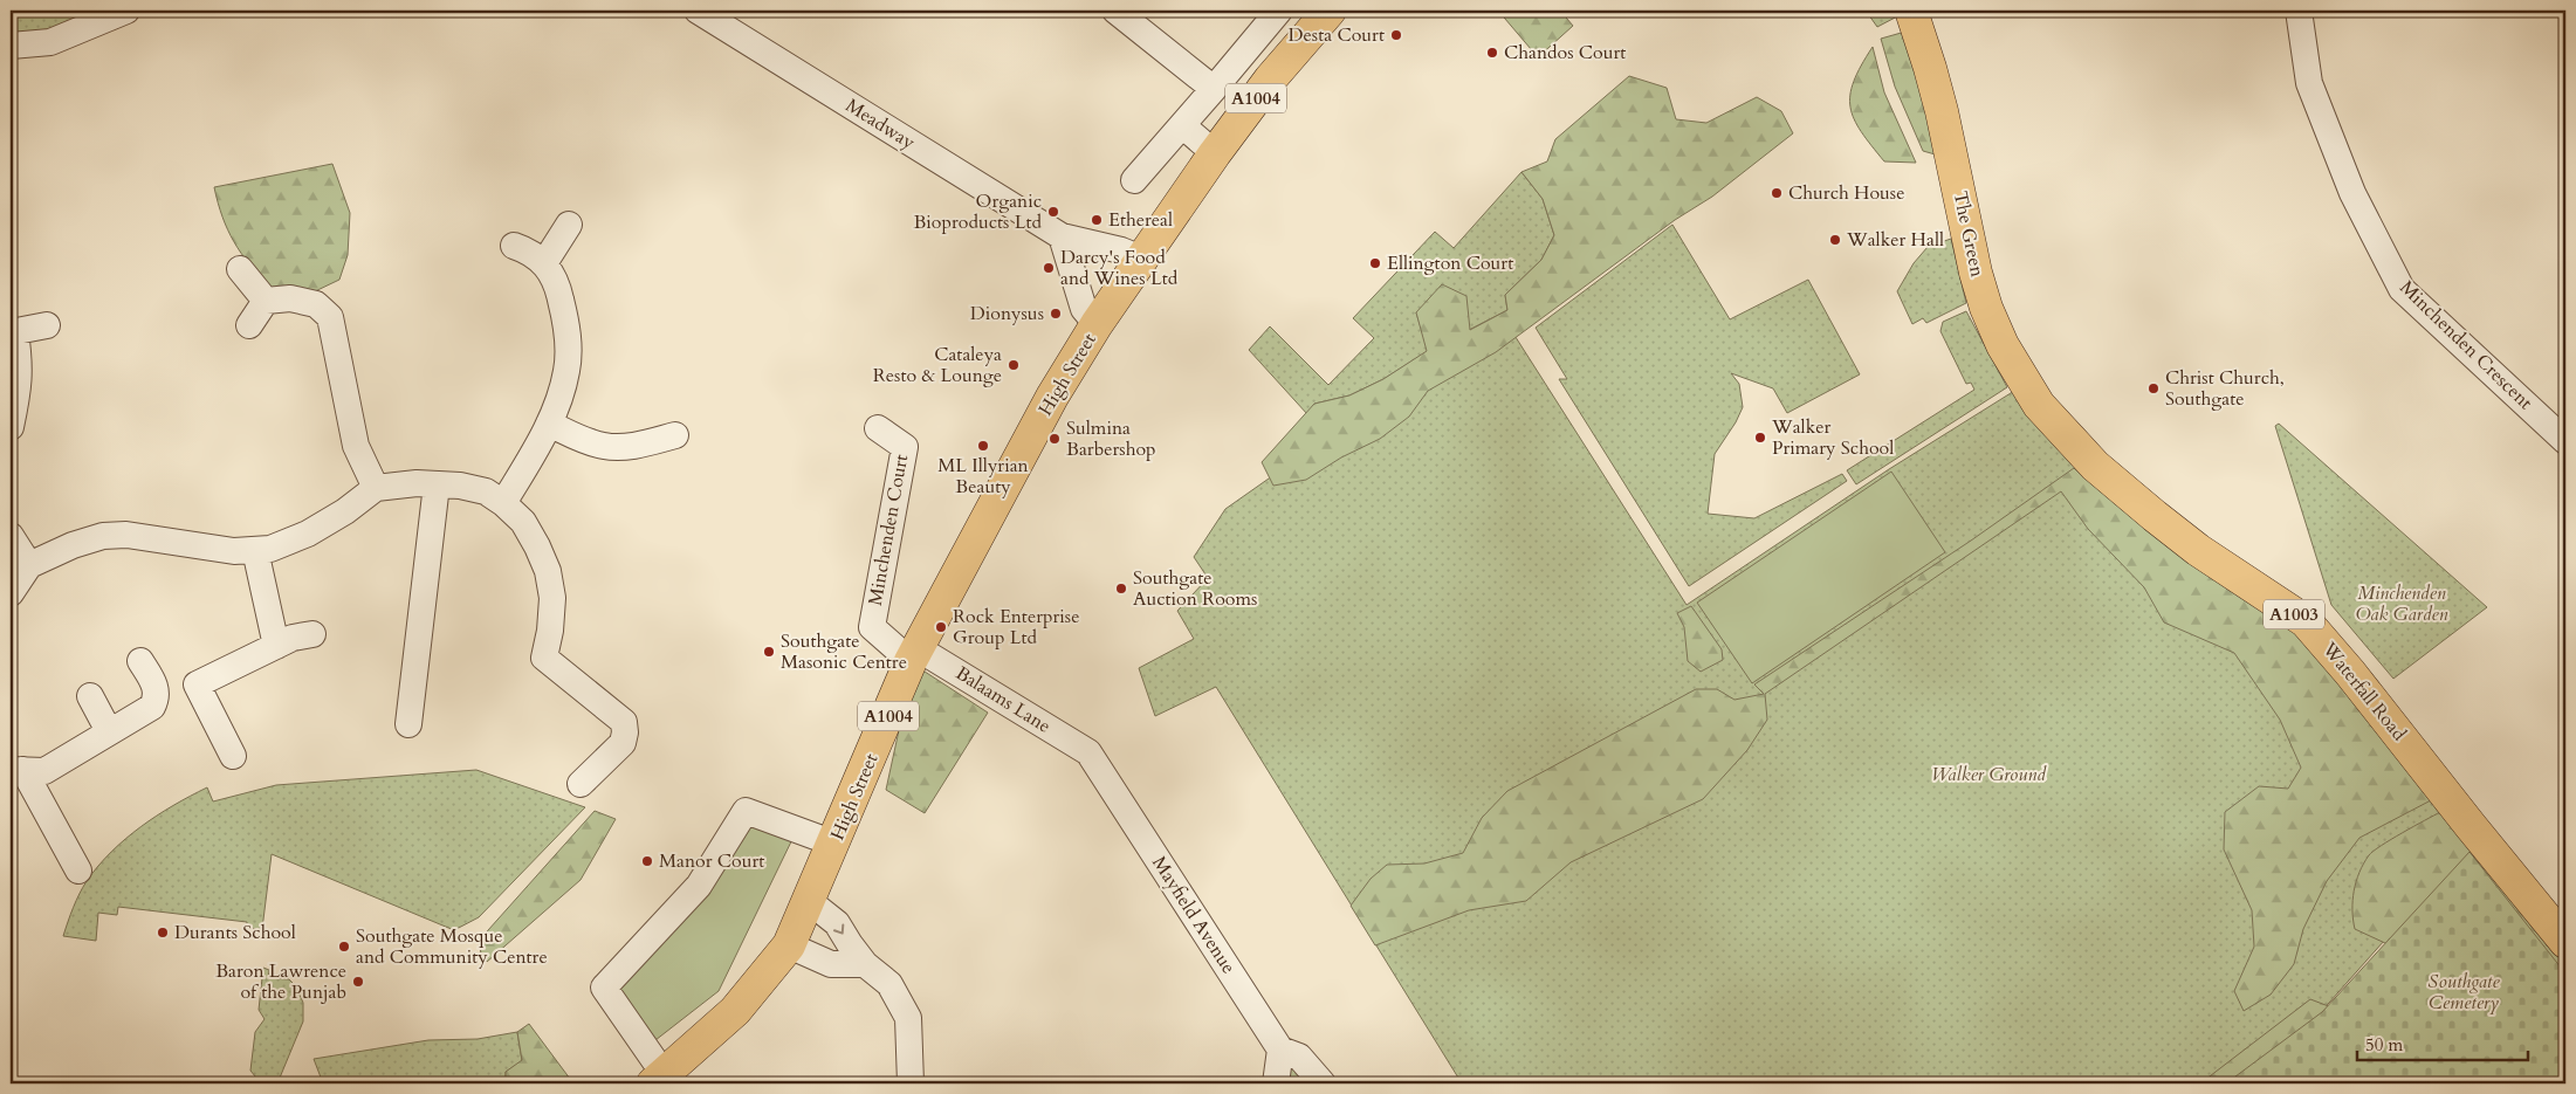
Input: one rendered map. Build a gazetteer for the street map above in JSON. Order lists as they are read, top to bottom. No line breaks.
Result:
{"streets":{"main road":["A1004","The Green","High Street","A1003","Waterfall Road"],"street":["Meadway","Minchenden Crescent","Minchenden Court","Balaams Lane","Mayfield Avenue"]},"crossings":[["A1004","Meadway"],["A1004","High Street"],["The Green","Waterfall Road"],["High Street","Minchenden Court"],["High Street","Balaams Lane"],["Minchenden Court","Balaams Lane"],["Balaams Lane","Mayfield Avenue"]],"parks":["Minchenden Oak Garden","Walker Ground","Southgate Cemetery"],"places":["Desta Court","Chandos Court","Church House","Organic Bioproducts Ltd","Ethereal","Walker Hall","Ellington Court","Darcy's Food and Wines Ltd","Dionysus","Cataleya Resto & Lounge","Christ Church, Southgate","Walker Primary School","Sulmina Barbershop","ML Illyrian Beauty","Southgate Auction Rooms","Rock Enterprise Group Ltd","Southgate Masonic Centre","Manor Court","Durants School","Southgate Mosque and Community Centre","Baron Lawrence of the Punjab"],"scale_bar":"50 m"}
